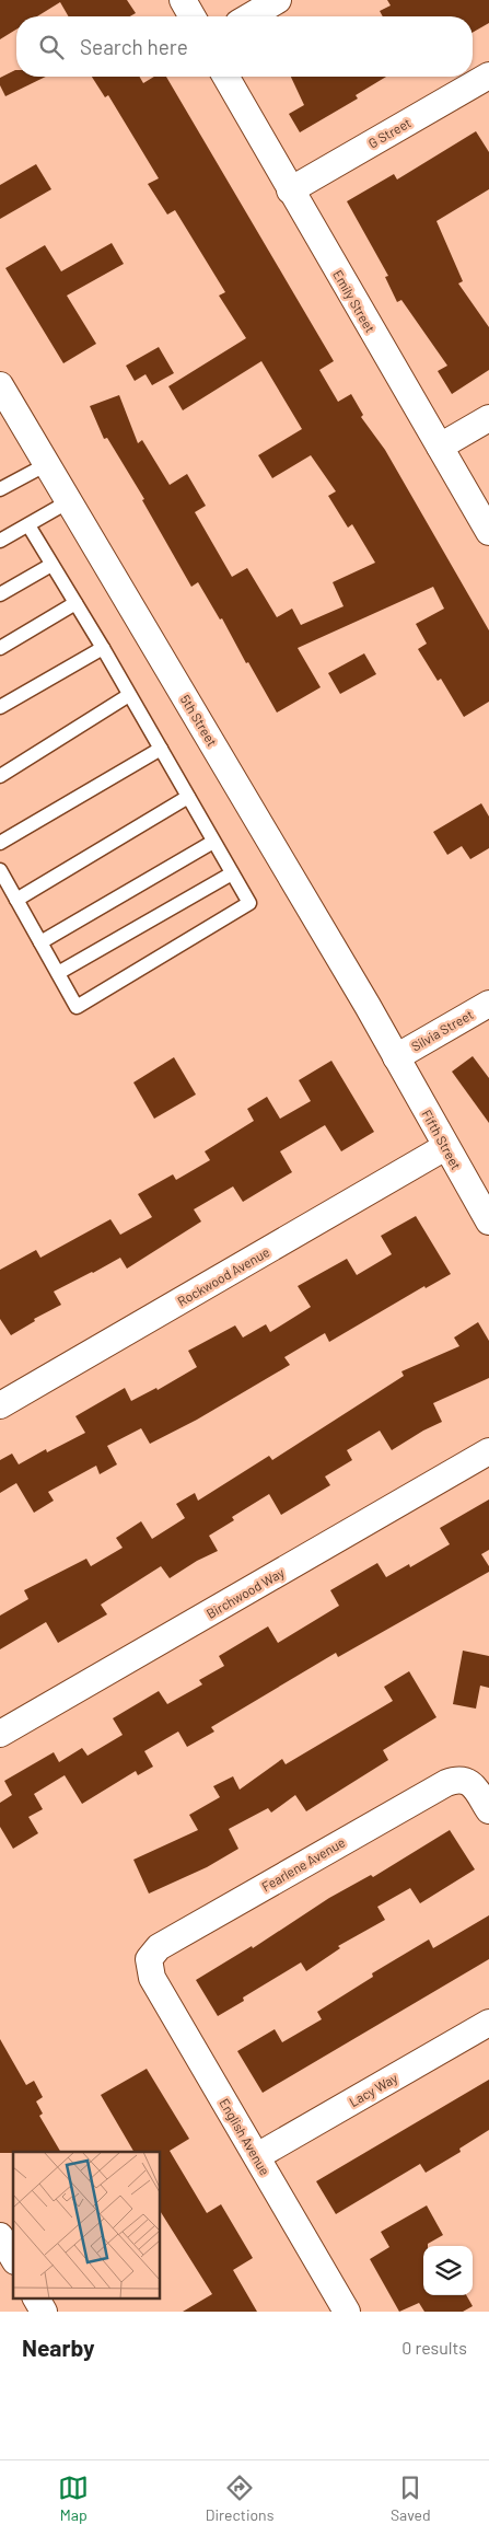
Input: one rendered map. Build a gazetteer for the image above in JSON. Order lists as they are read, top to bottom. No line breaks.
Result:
{"streets":{"street":["G Street","Emily Street","5th Street","Silvia Street","Fifth Street","Rockwood Avenue","Birchwood Way","Fearlene Avenue","Lacy Way","English Avenue"]},"crossings":[["G Street","Emily Street"],["5th Street","Silvia Street"],["5th Street","Fifth Street"],["Silvia Street","Fifth Street"],["Fifth Street","Rockwood Avenue"],["Fearlene Avenue","English Avenue"],["Lacy Way","English Avenue"]],"page":{"search":"Search here","heading":["Nearby","0 results"],"nav":["Map","Directions","Saved"]}}
